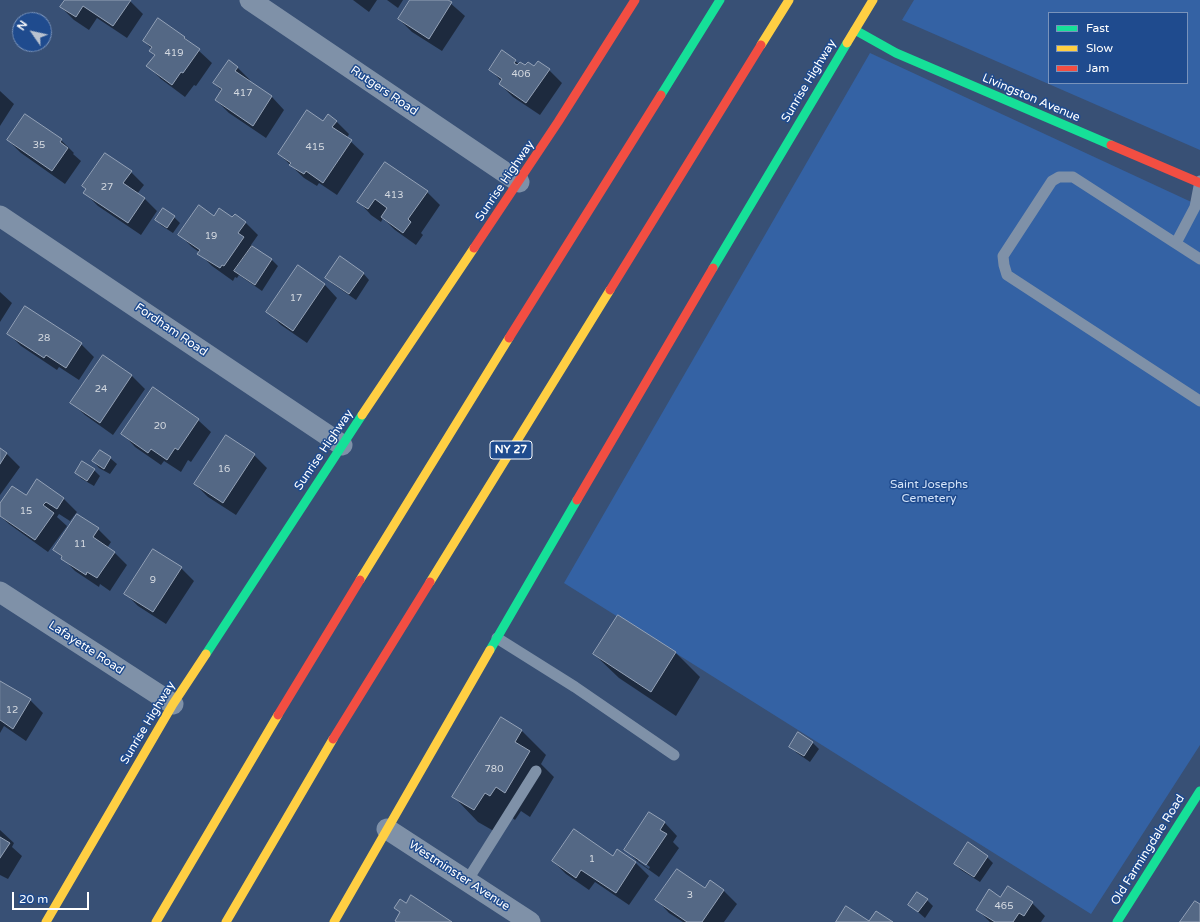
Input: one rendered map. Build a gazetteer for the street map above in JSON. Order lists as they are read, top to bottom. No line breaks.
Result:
{"streets":{"main road":["Sunrise Highway","Livingston Avenue","NY 27","Old Farmingdale Road"],"street":["Rutgers Road","Fordham Road","Lafayette Road","Westminster Avenue"]},"crossings":[["Sunrise Highway","Rutgers Road"],["Sunrise Highway","Livingston Avenue"],["Sunrise Highway","Fordham Road"],["Sunrise Highway","Lafayette Road"],["Sunrise Highway","Westminster Avenue"]],"parks":["Saint Josephs Cemetery"],"house_numbers":["419","406","417","35","415","27","413","19","17","28","24","20","16","15","11","9","12","780","1","3","465"],"legend":["Fast","Slow","Jam"],"scale_bar":"20 m","north":"top left"}
